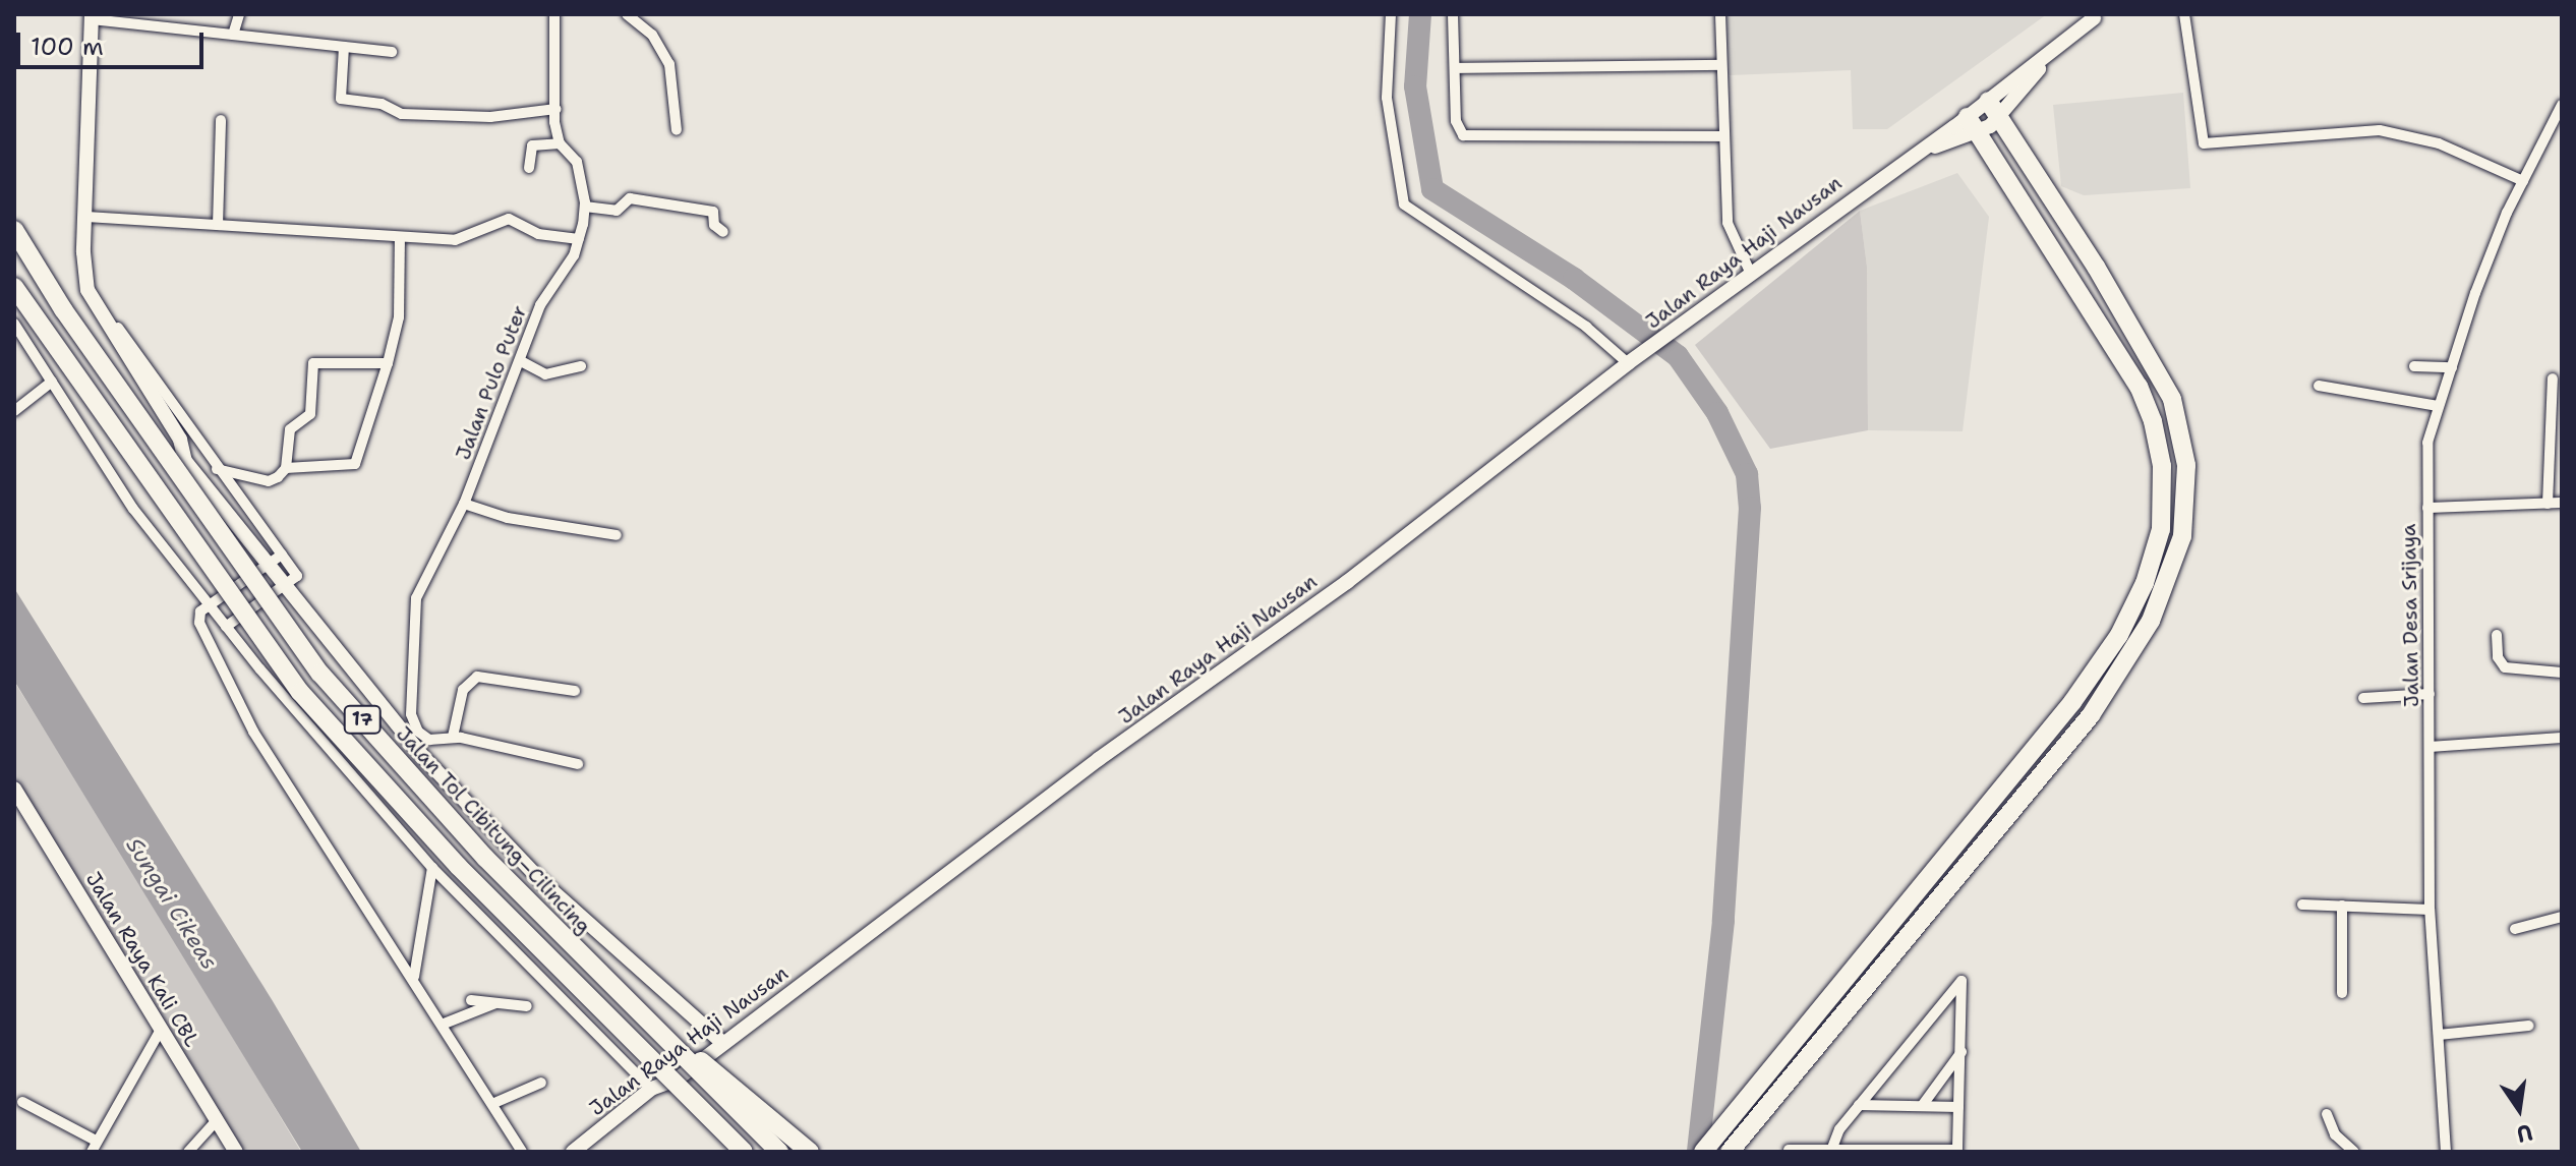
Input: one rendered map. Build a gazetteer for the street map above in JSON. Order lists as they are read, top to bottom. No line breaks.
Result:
{"streets":{"highway":["17","Jalan Tol Cibitung–Cilincing"],"main road":["Jalan Raya Haji Nausan","Jalan Raya Kali CBL"],"street":["Jalan Pulo Puter","Jalan Desa Srijaya"]},"water":["Sungai Cikeas"],"scale_bar":"100 m","north":"bottom"}
